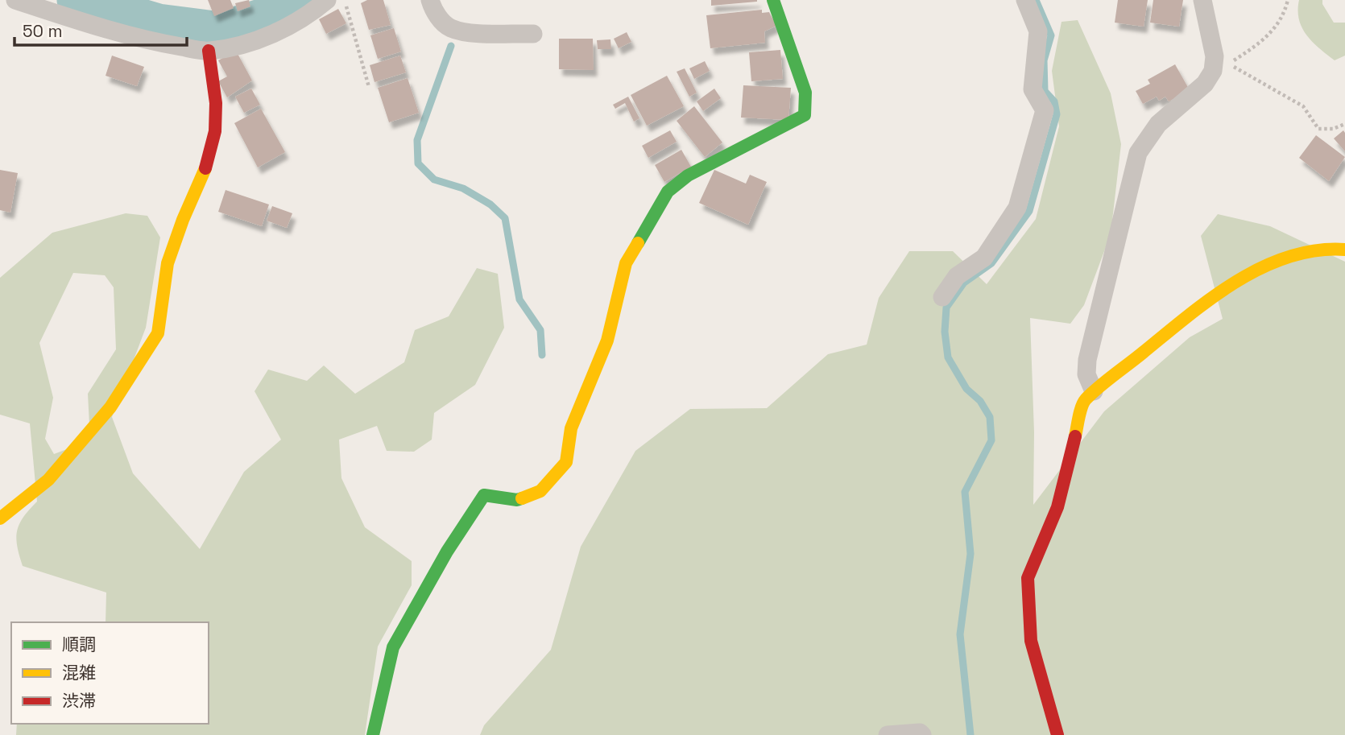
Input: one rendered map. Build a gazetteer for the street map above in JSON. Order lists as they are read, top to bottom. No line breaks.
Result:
{"legend":["順調","混雑","渋滞"],"scale_bar":"50 m"}
